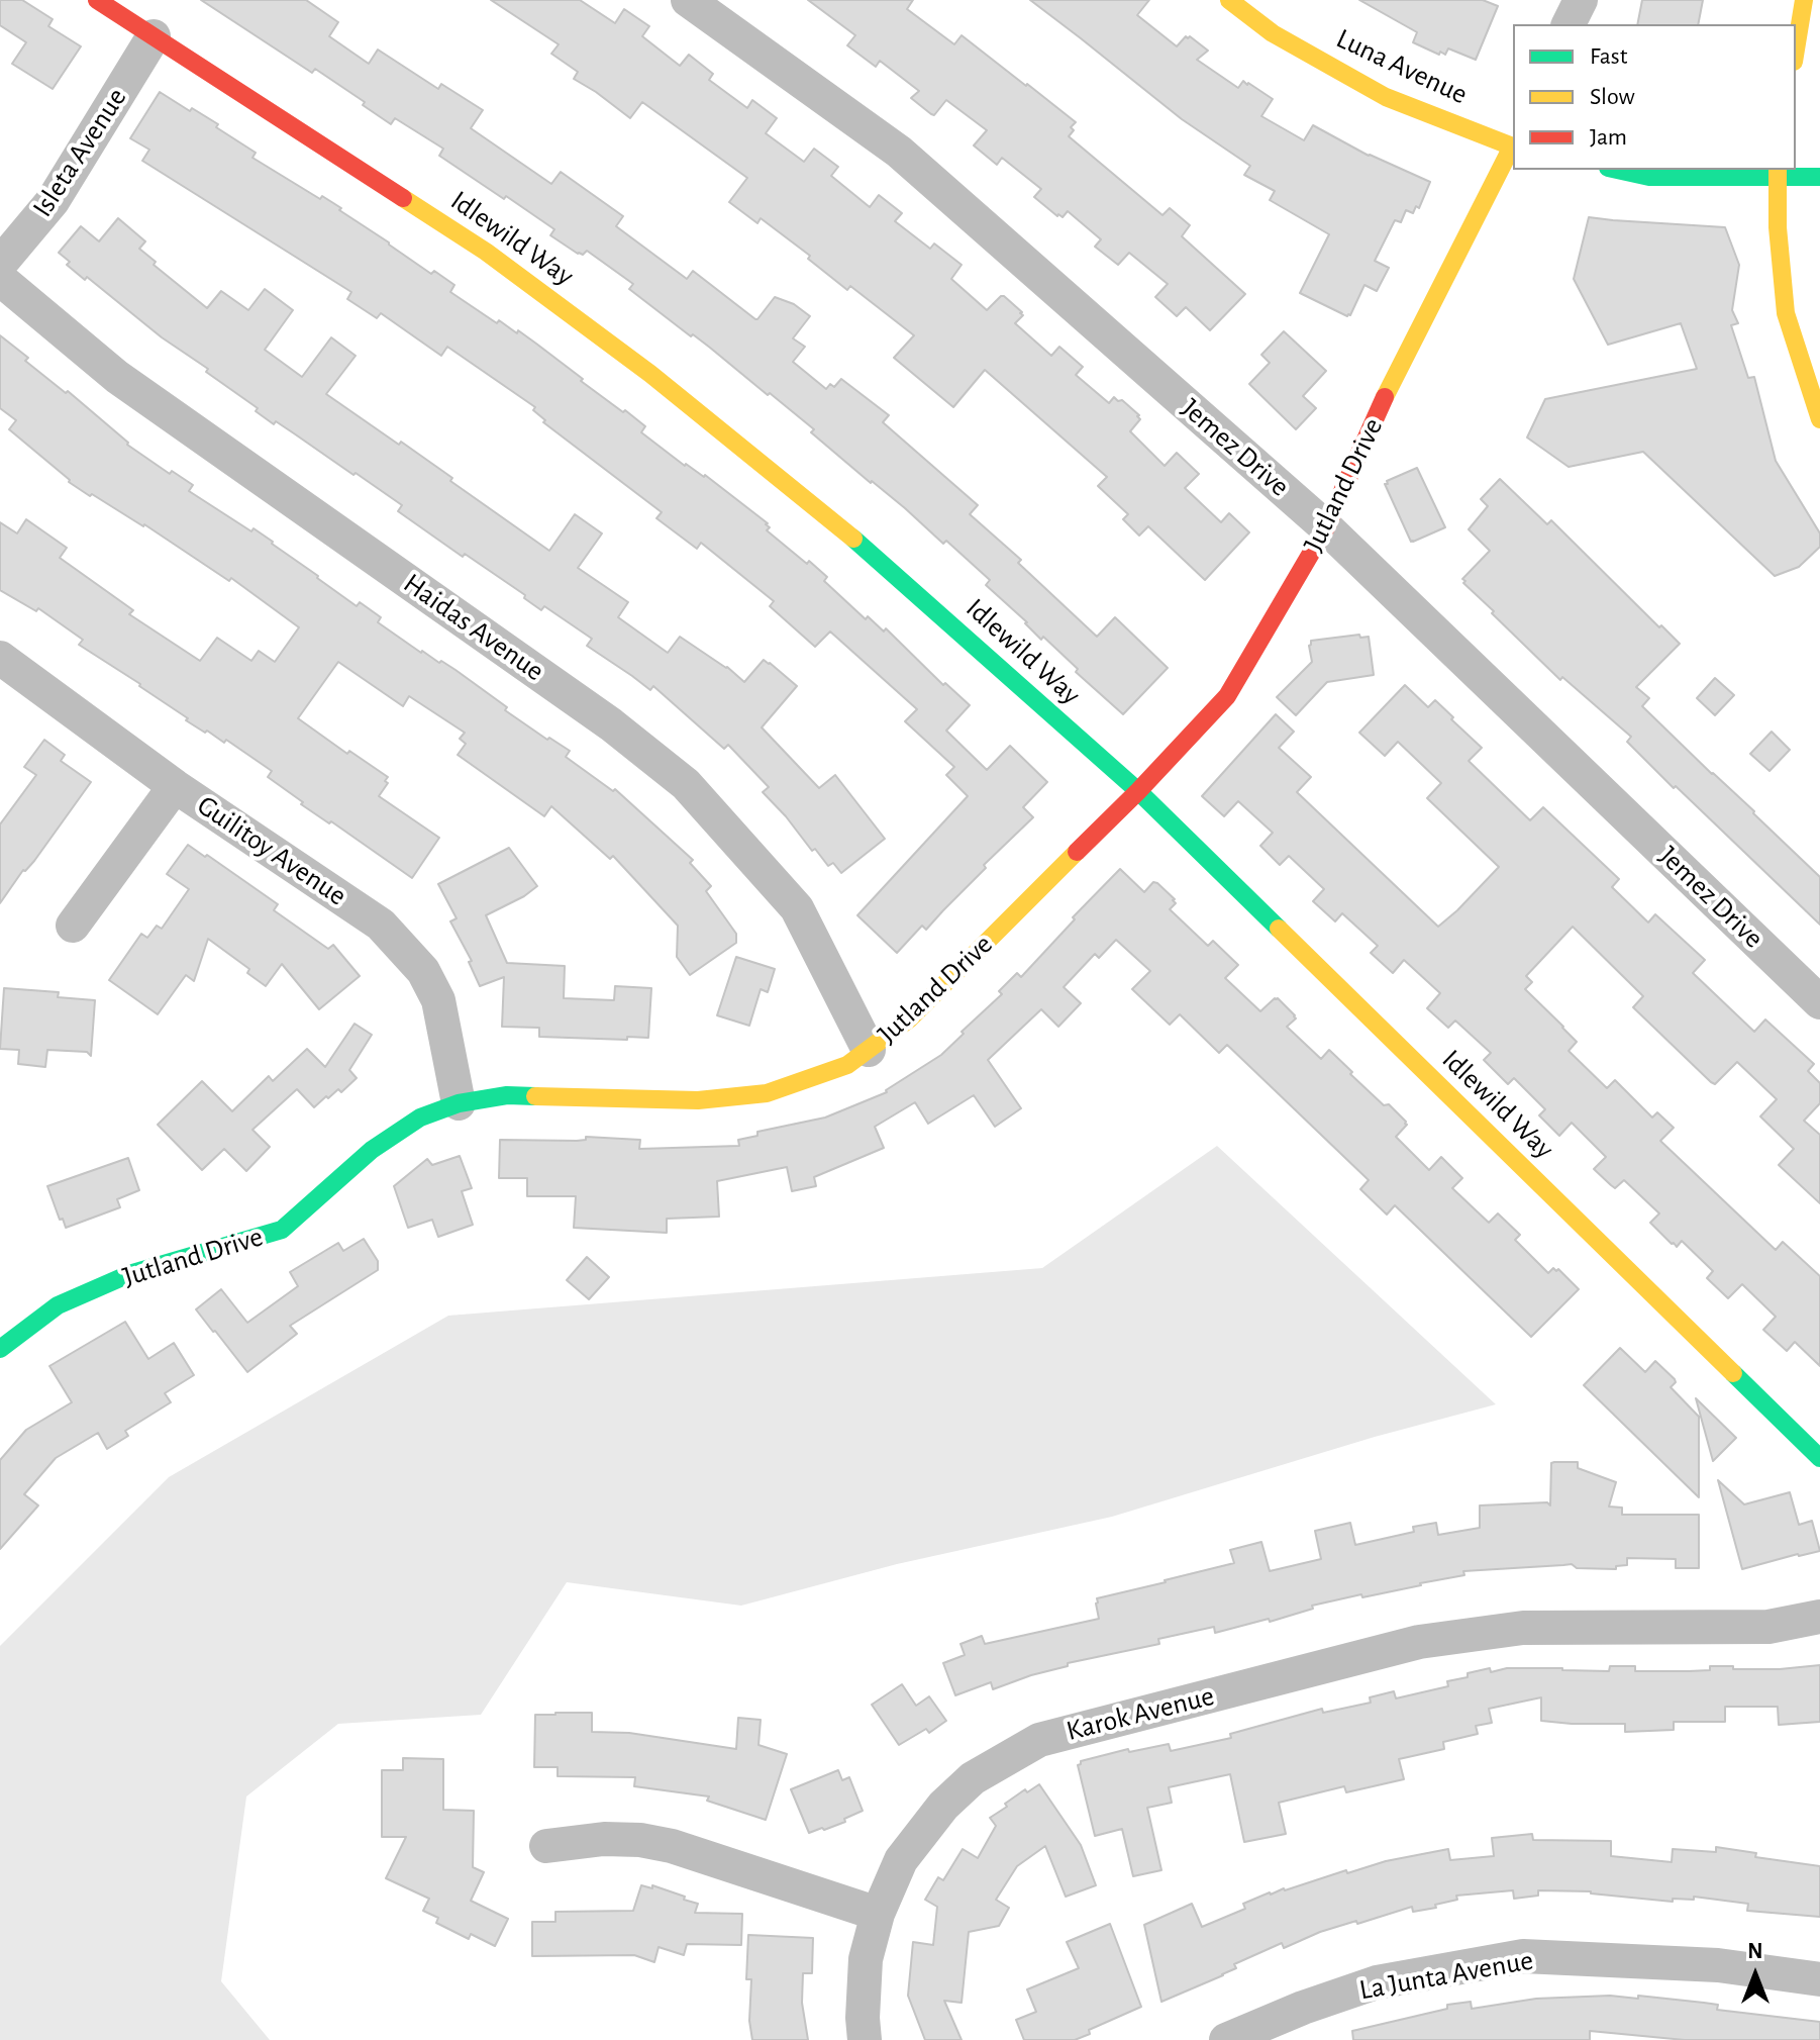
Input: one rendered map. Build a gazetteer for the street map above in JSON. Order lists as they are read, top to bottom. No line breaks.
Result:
{"streets":{"street":["Luna Avenue","Isleta Avenue","Idlewild Way","Jemez Drive","Jutland Drive","Haidas Avenue","Guilitoy Avenue","Karok Avenue","La Junta Avenue"]},"crossings":[["Isleta Avenue","Idlewild Way"],["Idlewild Way","Jutland Drive"],["Jemez Drive","Jutland Drive"],["Jutland Drive","Haidas Avenue"],["Jutland Drive","Guilitoy Avenue"]],"legend":["Fast","Slow","Jam"],"north":"top"}
